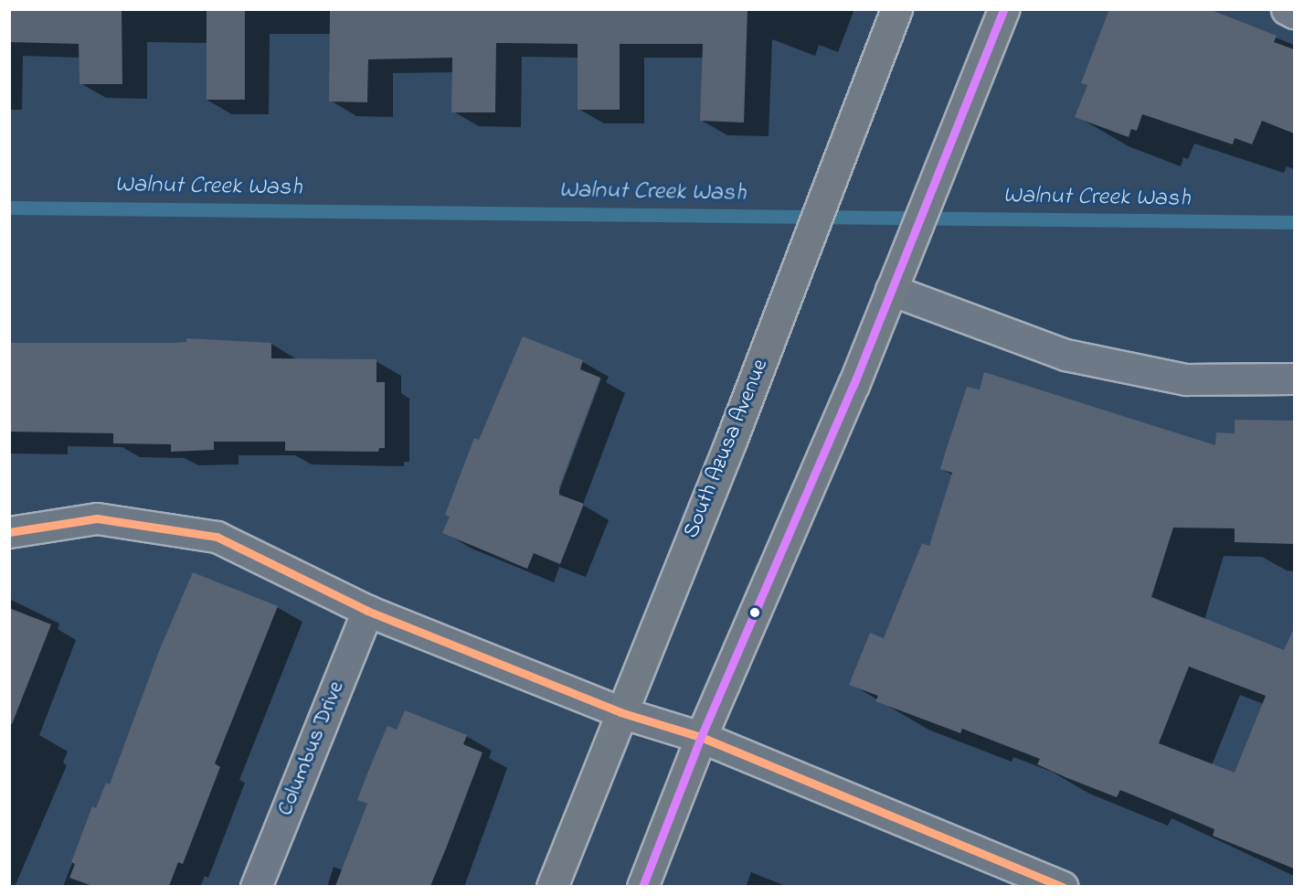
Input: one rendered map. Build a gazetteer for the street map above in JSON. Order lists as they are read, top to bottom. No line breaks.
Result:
{"streets":{"main road":["South Azusa Avenue"],"street":["Columbus Drive"]},"water":["Walnut Creek Wash"]}
